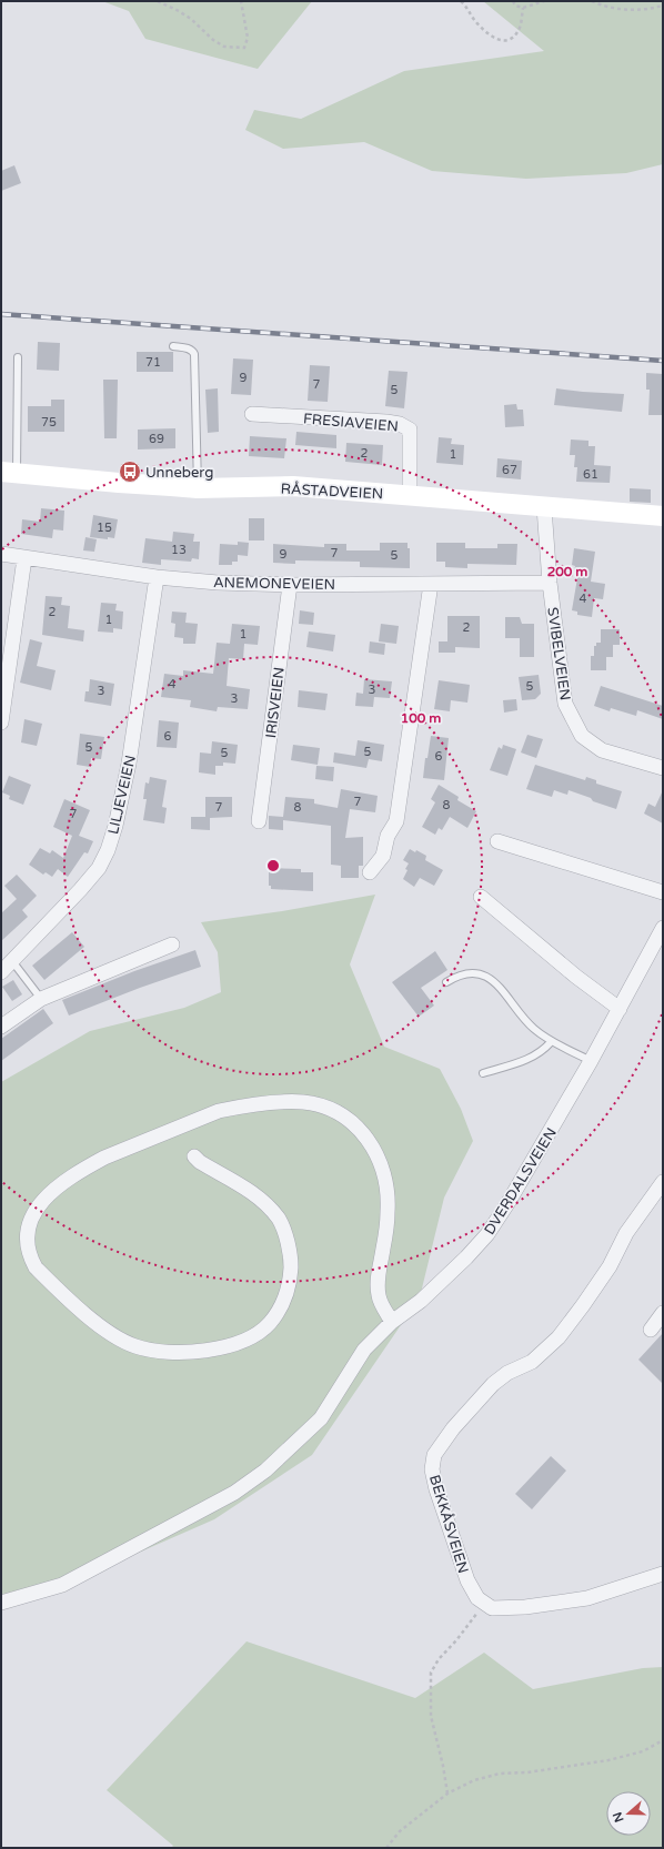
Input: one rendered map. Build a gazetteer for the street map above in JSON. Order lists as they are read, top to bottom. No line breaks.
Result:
{"streets":{"main road":["RÅSTADVEIEN"],"street":["FRESIAVEIEN","ANEMONEVEIEN","SVIBELVEIEN","IRISVEIEN","LILJEVEIEN","DVERDALSVEIEN","BEKKÅSVEIEN"]},"crossings":[["FRESIAVEIEN","RÅSTADVEIEN"],["RÅSTADVEIEN","SVIBELVEIEN"],["ANEMONEVEIEN","SVIBELVEIEN"],["ANEMONEVEIEN","IRISVEIEN"],["ANEMONEVEIEN","LILJEVEIEN"]],"places":{"bus stop":["Unneberg"]},"house_numbers":["71","9","7","5","75","69","2","1","67","61","15","13","7","9","5","4","2","1","2","1","4","5","3","3","3","6","5","5","5","6","7","8","7","8","7"],"north":"left","rings":["200 m","100 m"]}
